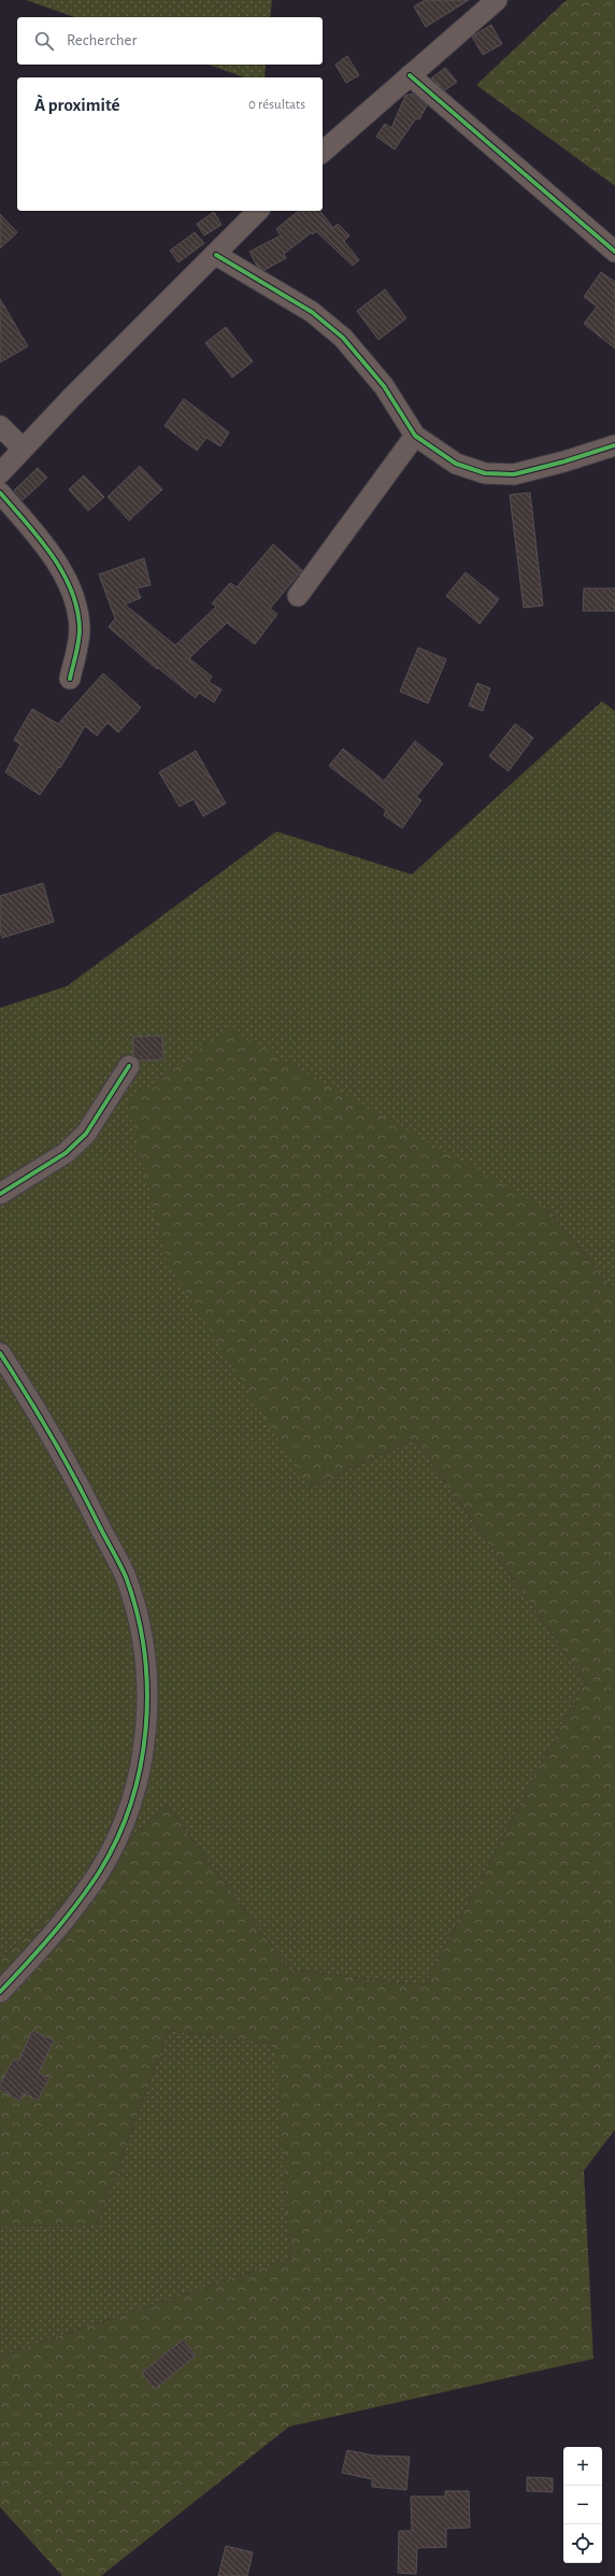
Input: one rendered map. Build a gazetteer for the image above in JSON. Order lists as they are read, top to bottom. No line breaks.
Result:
{"page":{"search":"Rechercher","heading":["À proximité","0 résultats"],"map_buttons":["+","−"]}}
